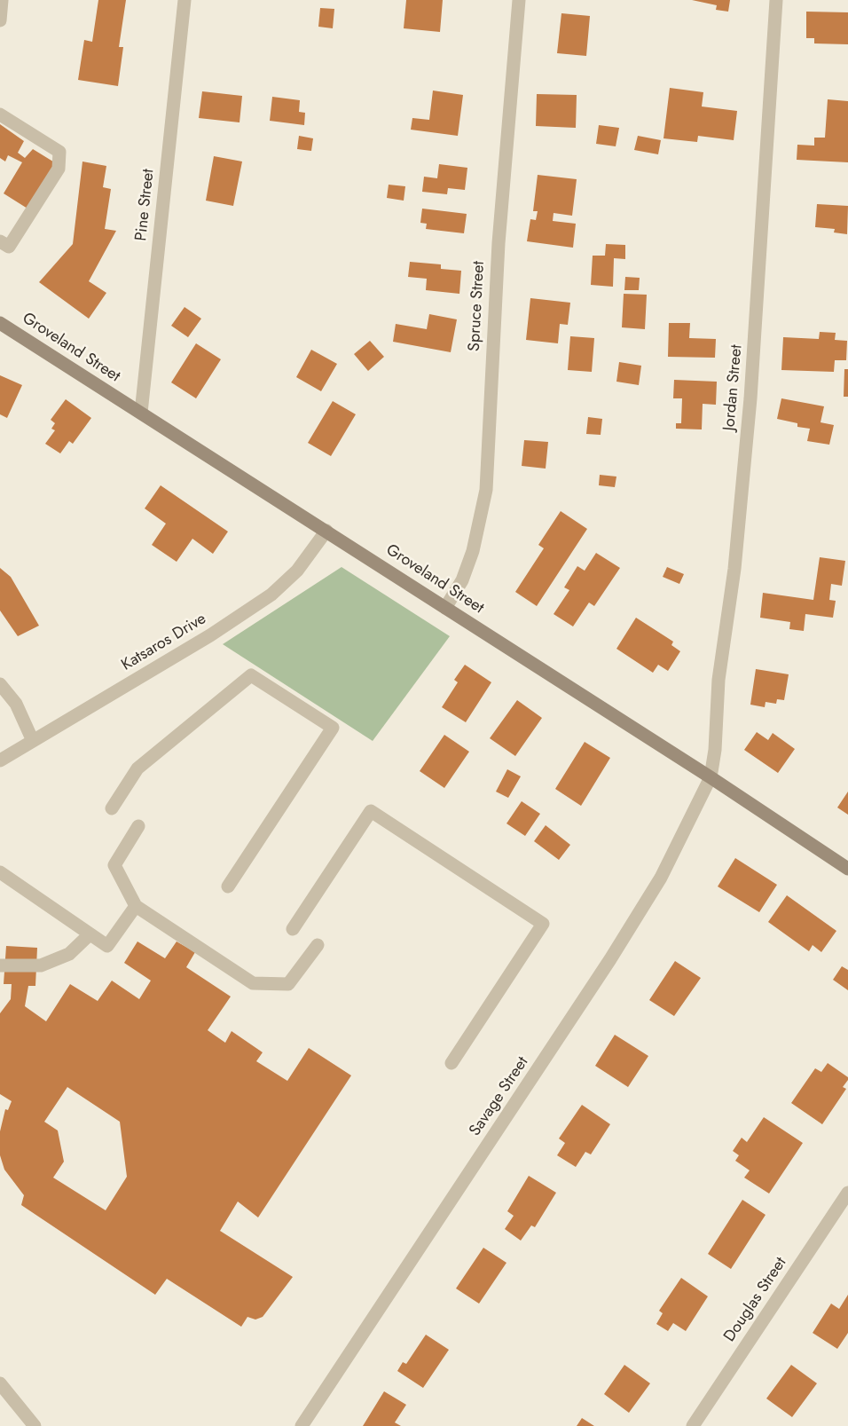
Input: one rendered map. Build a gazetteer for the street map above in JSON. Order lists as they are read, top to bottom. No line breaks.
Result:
{"streets":{"main road":["Groveland Street"],"street":["Pine Street","Spruce Street","Jordan Street","Katsaros Drive","Savage Street","Douglas Street"]},"crossings":[["Pine Street","Groveland Street"],["Spruce Street","Groveland Street"],["Groveland Street","Jordan Street"],["Groveland Street","Katsaros Drive"],["Groveland Street","Savage Street"],["Jordan Street","Savage Street"]]}
